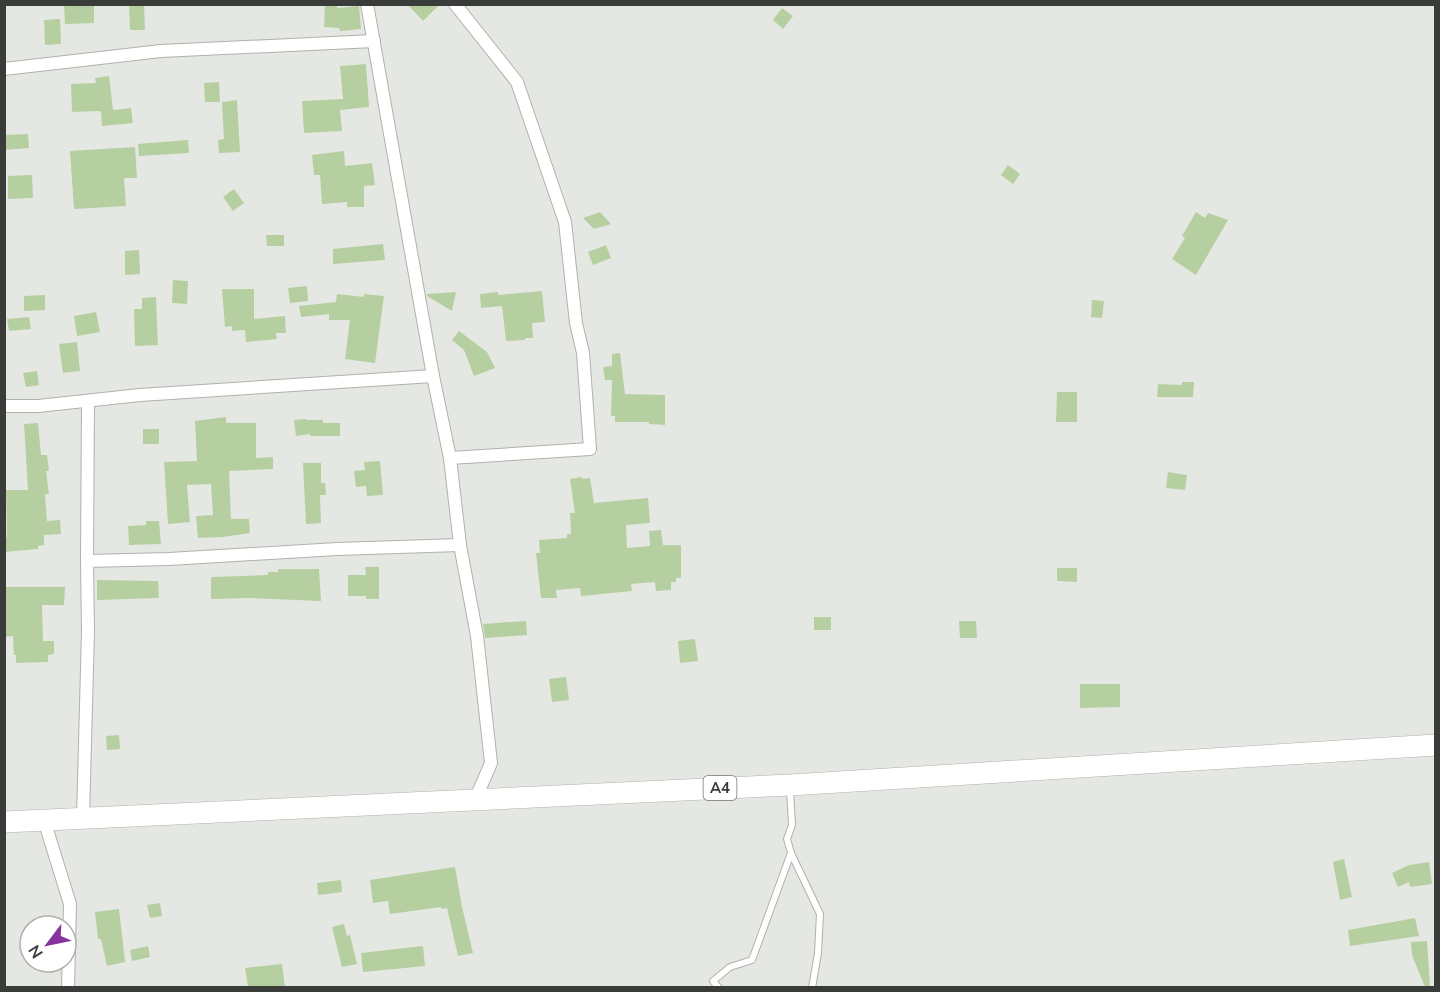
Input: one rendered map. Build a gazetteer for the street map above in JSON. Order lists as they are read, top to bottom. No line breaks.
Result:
{"streets":{"highway":["A4"]},"north":"bottom left"}
